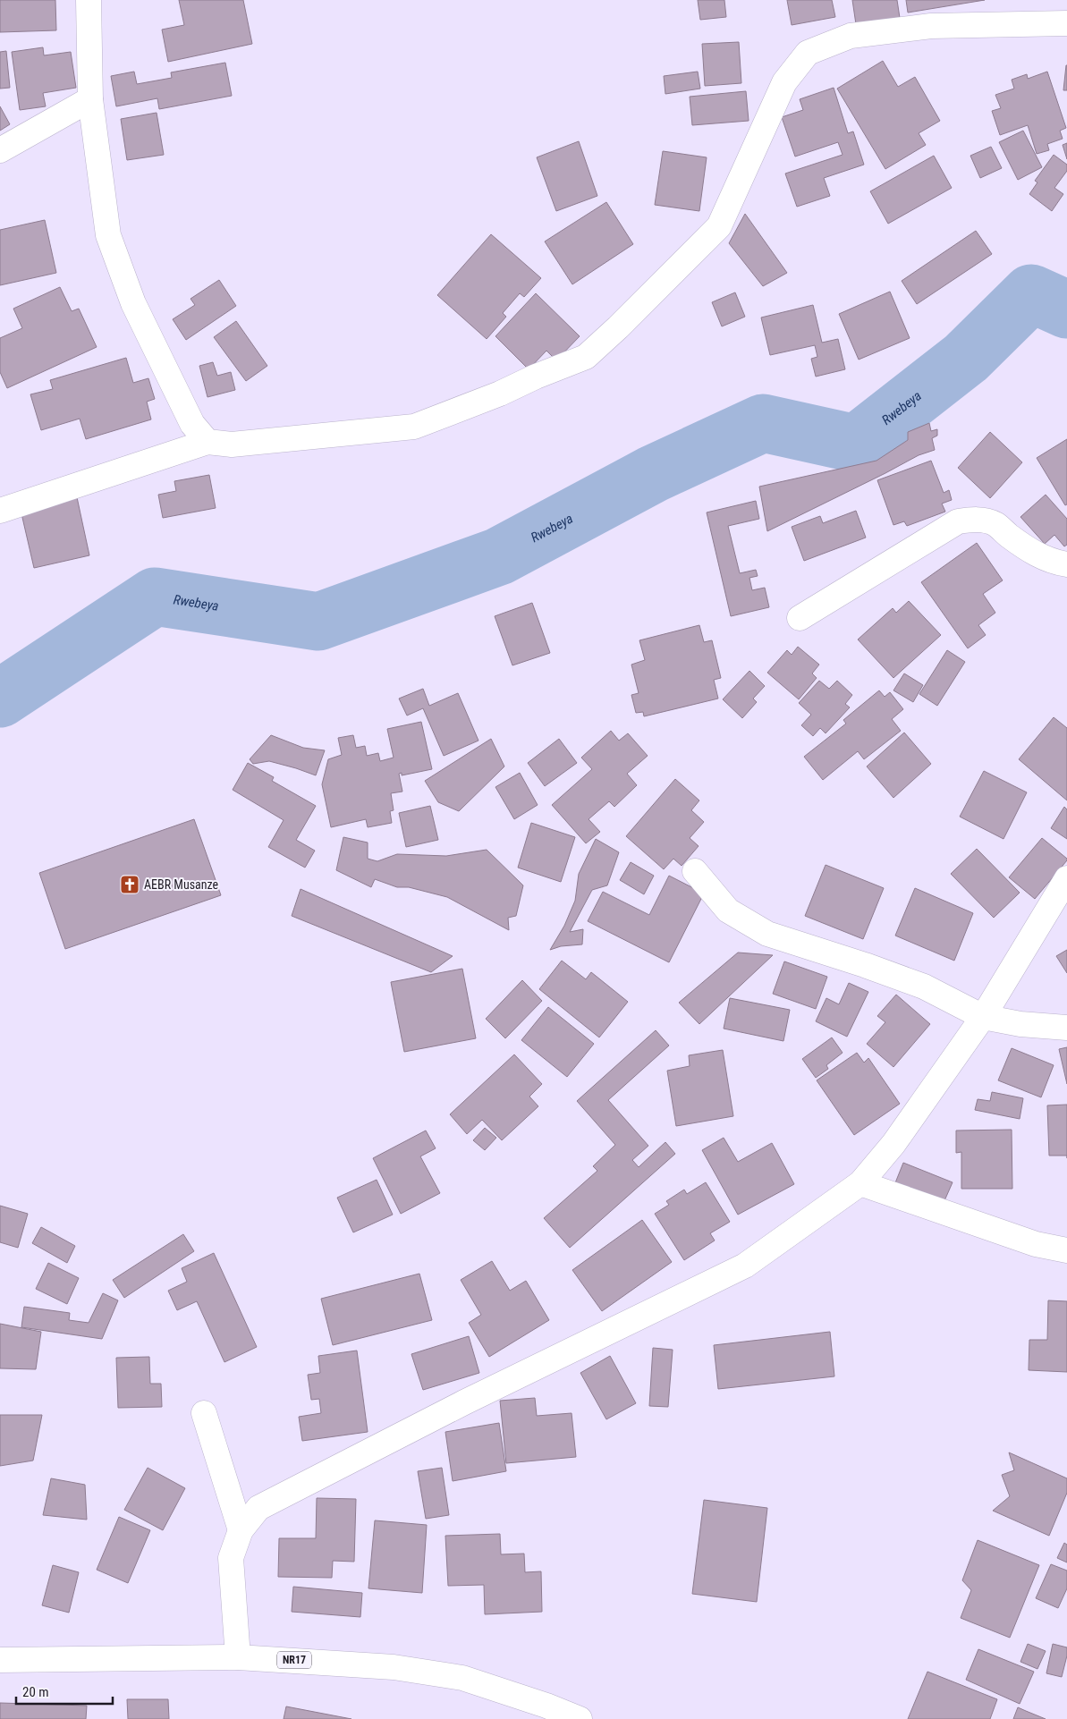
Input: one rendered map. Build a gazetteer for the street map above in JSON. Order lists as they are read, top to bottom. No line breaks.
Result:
{"streets":{"street":["NR17"]},"water":["Rwebeya"],"places":{"church":["AEBR Musanze"]},"scale_bar":"20 m"}
